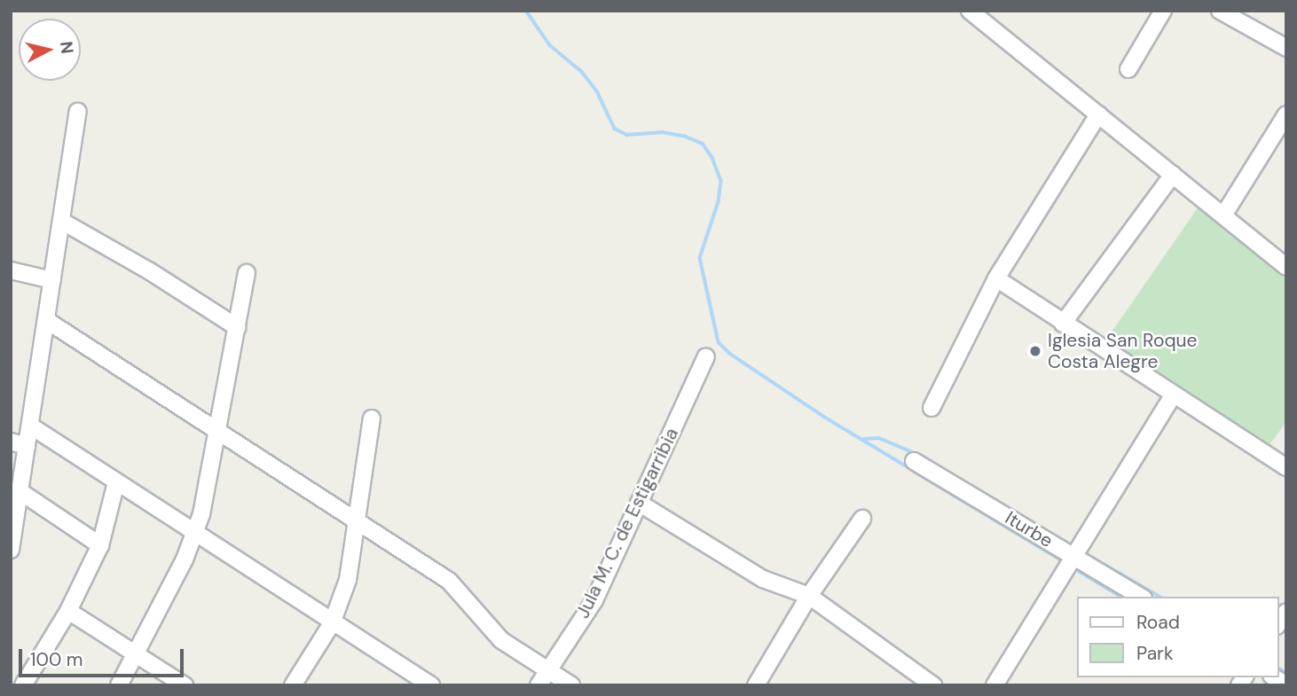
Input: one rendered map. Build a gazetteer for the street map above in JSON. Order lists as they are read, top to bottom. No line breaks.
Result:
{"streets":{"street":["Jula M. C. de Estigarribia","Iturbe"]},"places":["Iglesia San Roque Costa Alegre"],"legend":["Road","Park"],"scale_bar":"100 m","north":"right"}
